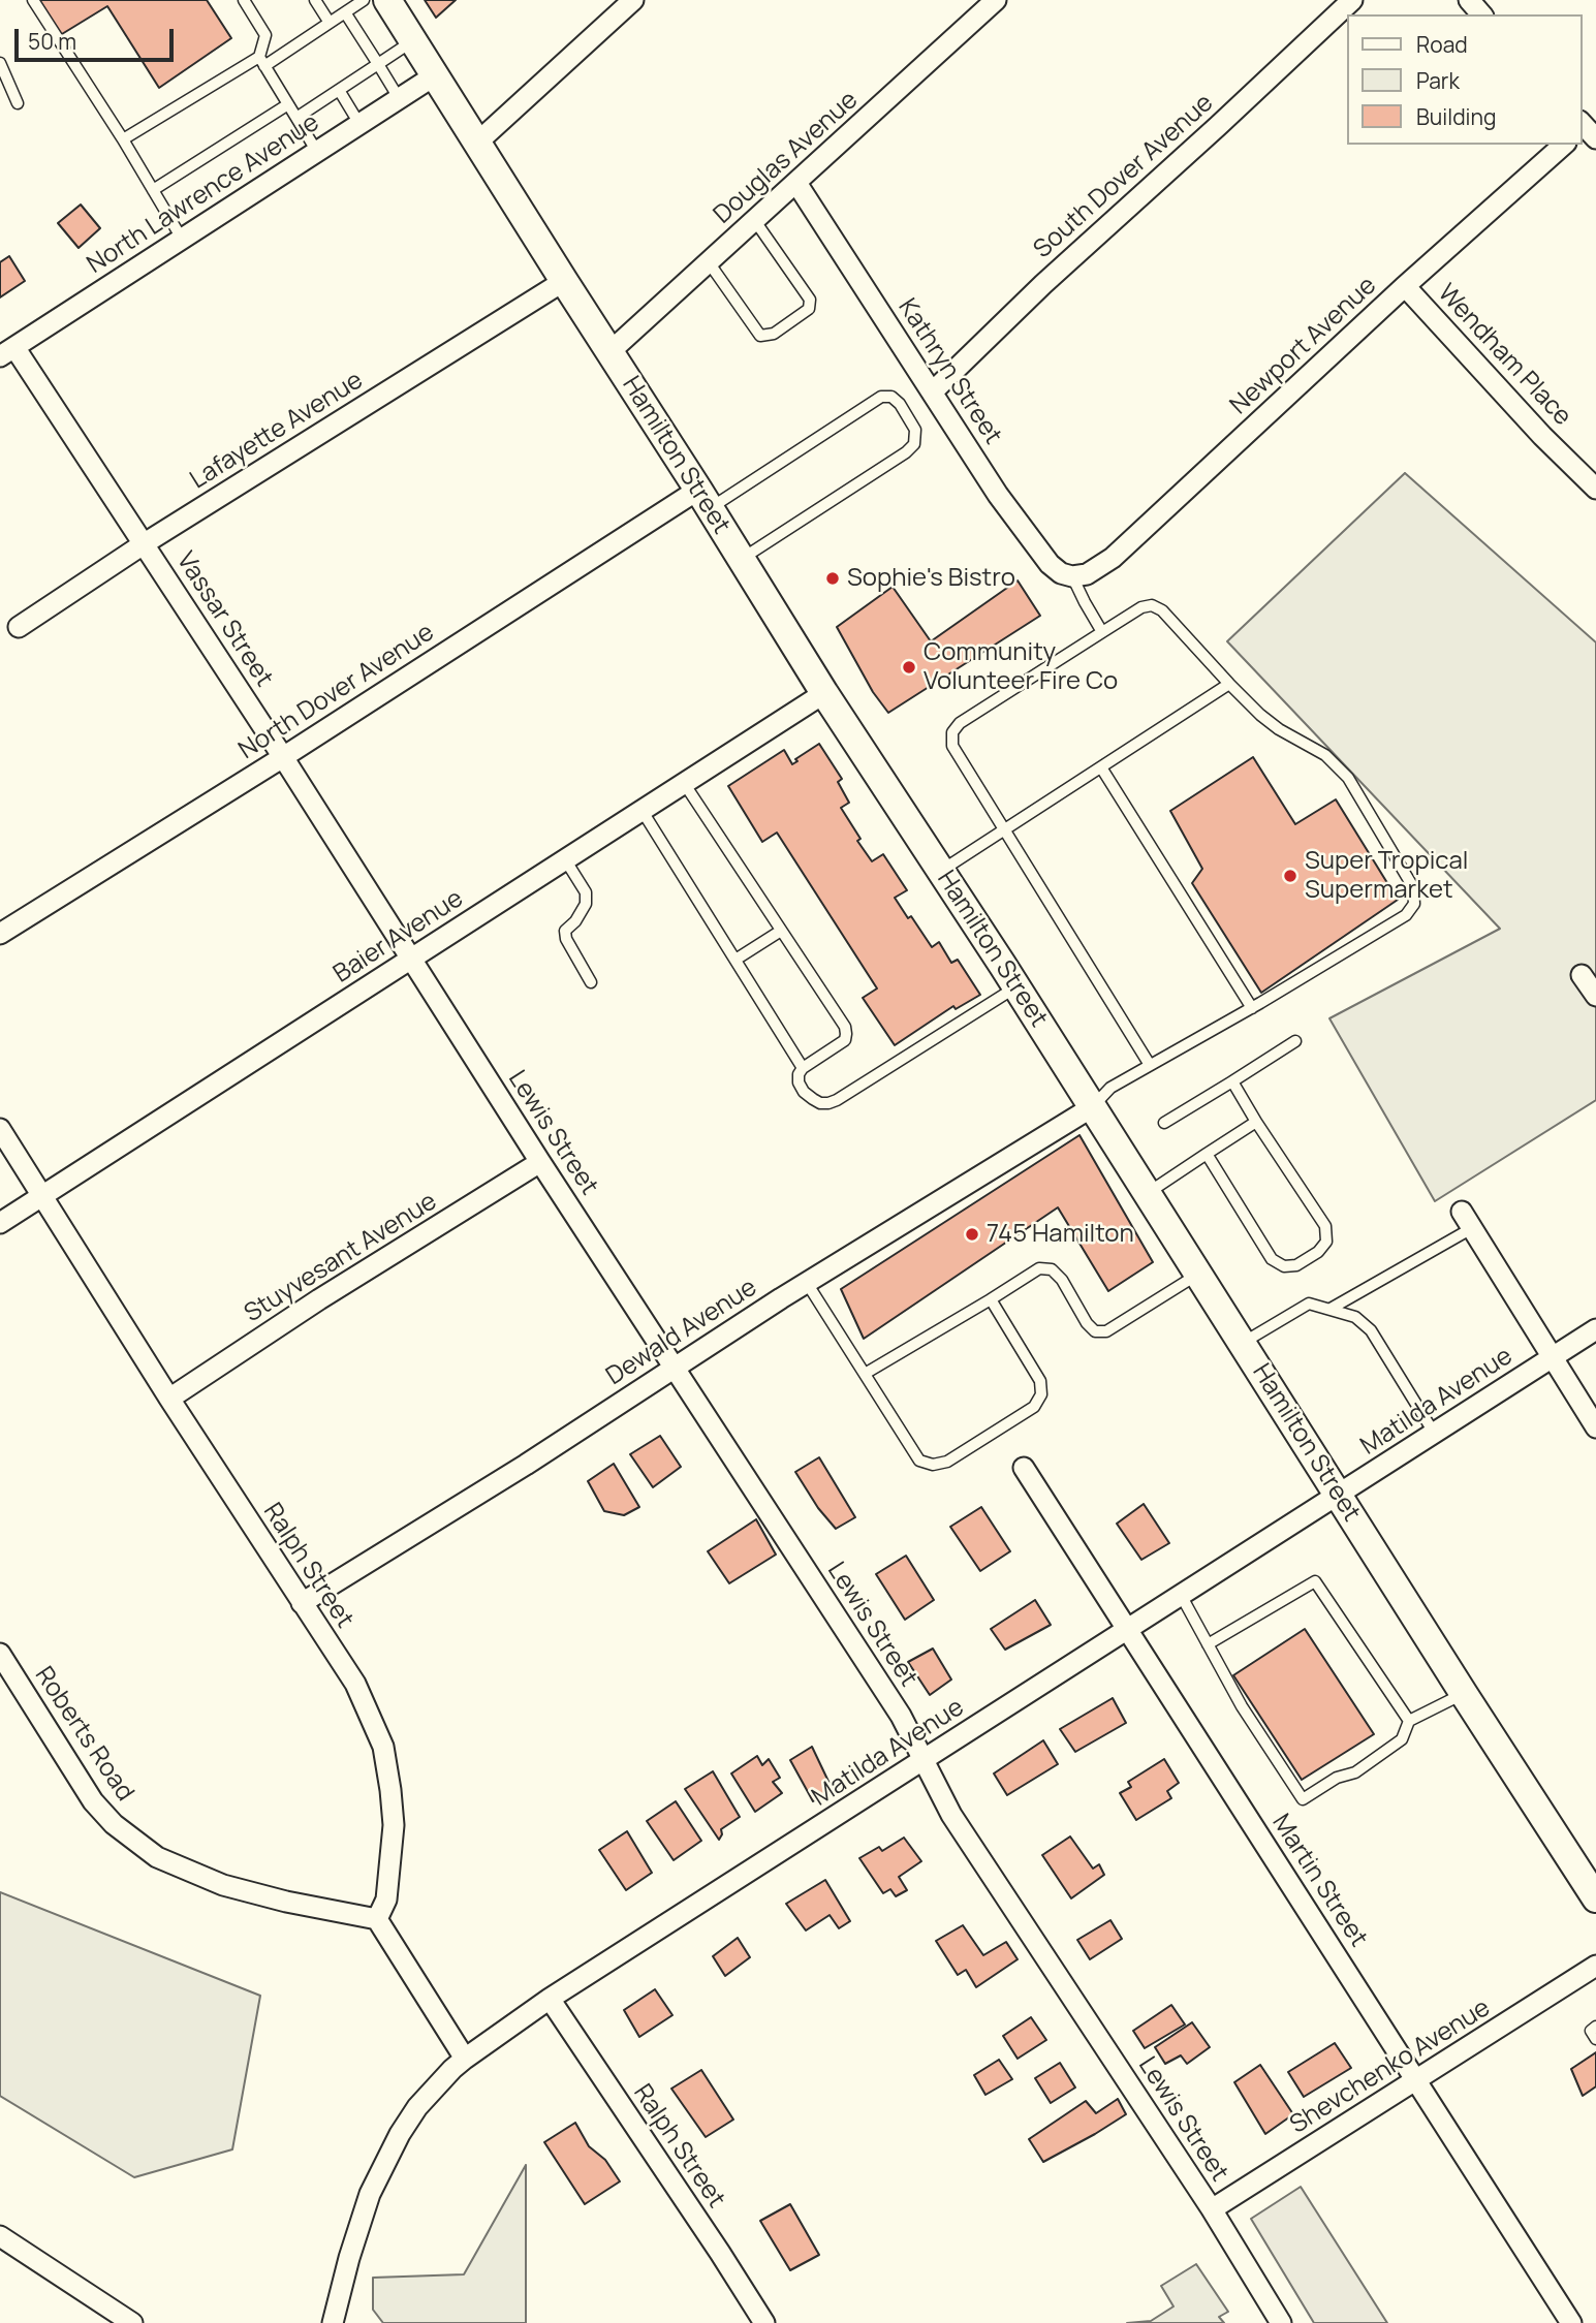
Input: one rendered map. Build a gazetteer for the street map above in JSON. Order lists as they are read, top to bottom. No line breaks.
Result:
{"streets":{"street":["Douglas Avenue","South Dover Avenue","North Lawrence Avenue","Newport Avenue","Wendham Place","Kathryn Street","Lafayette Avenue","Hamilton Street","Vassar Street","North Dover Avenue","Baier Avenue","Lewis Street","Stuyvesant Avenue","Dewald Avenue","Matilda Avenue","Ralph Street","Roberts Road","Martin Street","Shevchenko Avenue"]},"crossings":[["Douglas Avenue","Kathryn Street"],["Douglas Avenue","Hamilton Street"],["South Dover Avenue","Kathryn Street"],["North Lawrence Avenue","Hamilton Street"],["North Lawrence Avenue","Vassar Street"],["Newport Avenue","Wendham Place"],["Newport Avenue","Kathryn Street"],["Lafayette Avenue","Hamilton Street"],["Lafayette Avenue","Vassar Street"],["Hamilton Street","North Dover Avenue"],["Hamilton Street","Baier Avenue"],["Hamilton Street","Dewald Avenue"],["Hamilton Street","Matilda Avenue"],["Vassar Street","North Dover Avenue"],["Vassar Street","Baier Avenue"],["Vassar Street","Lewis Street"],["Baier Avenue","Lewis Street"],["Baier Avenue","Ralph Street"],["Lewis Street","Stuyvesant Avenue"],["Lewis Street","Dewald Avenue"],["Lewis Street","Matilda Avenue"],["Lewis Street","Shevchenko Avenue"],["Stuyvesant Avenue","Ralph Street"],["Dewald Avenue","Ralph Street"],["Matilda Avenue","Ralph Street"],["Matilda Avenue","Martin Street"],["Ralph Street","Roberts Road"],["Martin Street","Shevchenko Avenue"]],"places":["Sophie's Bistro","Community Volunteer Fire Co","Super Tropical Supermarket","745 Hamilton"],"legend":["Road","Park","Building"],"scale_bar":"50 m"}
